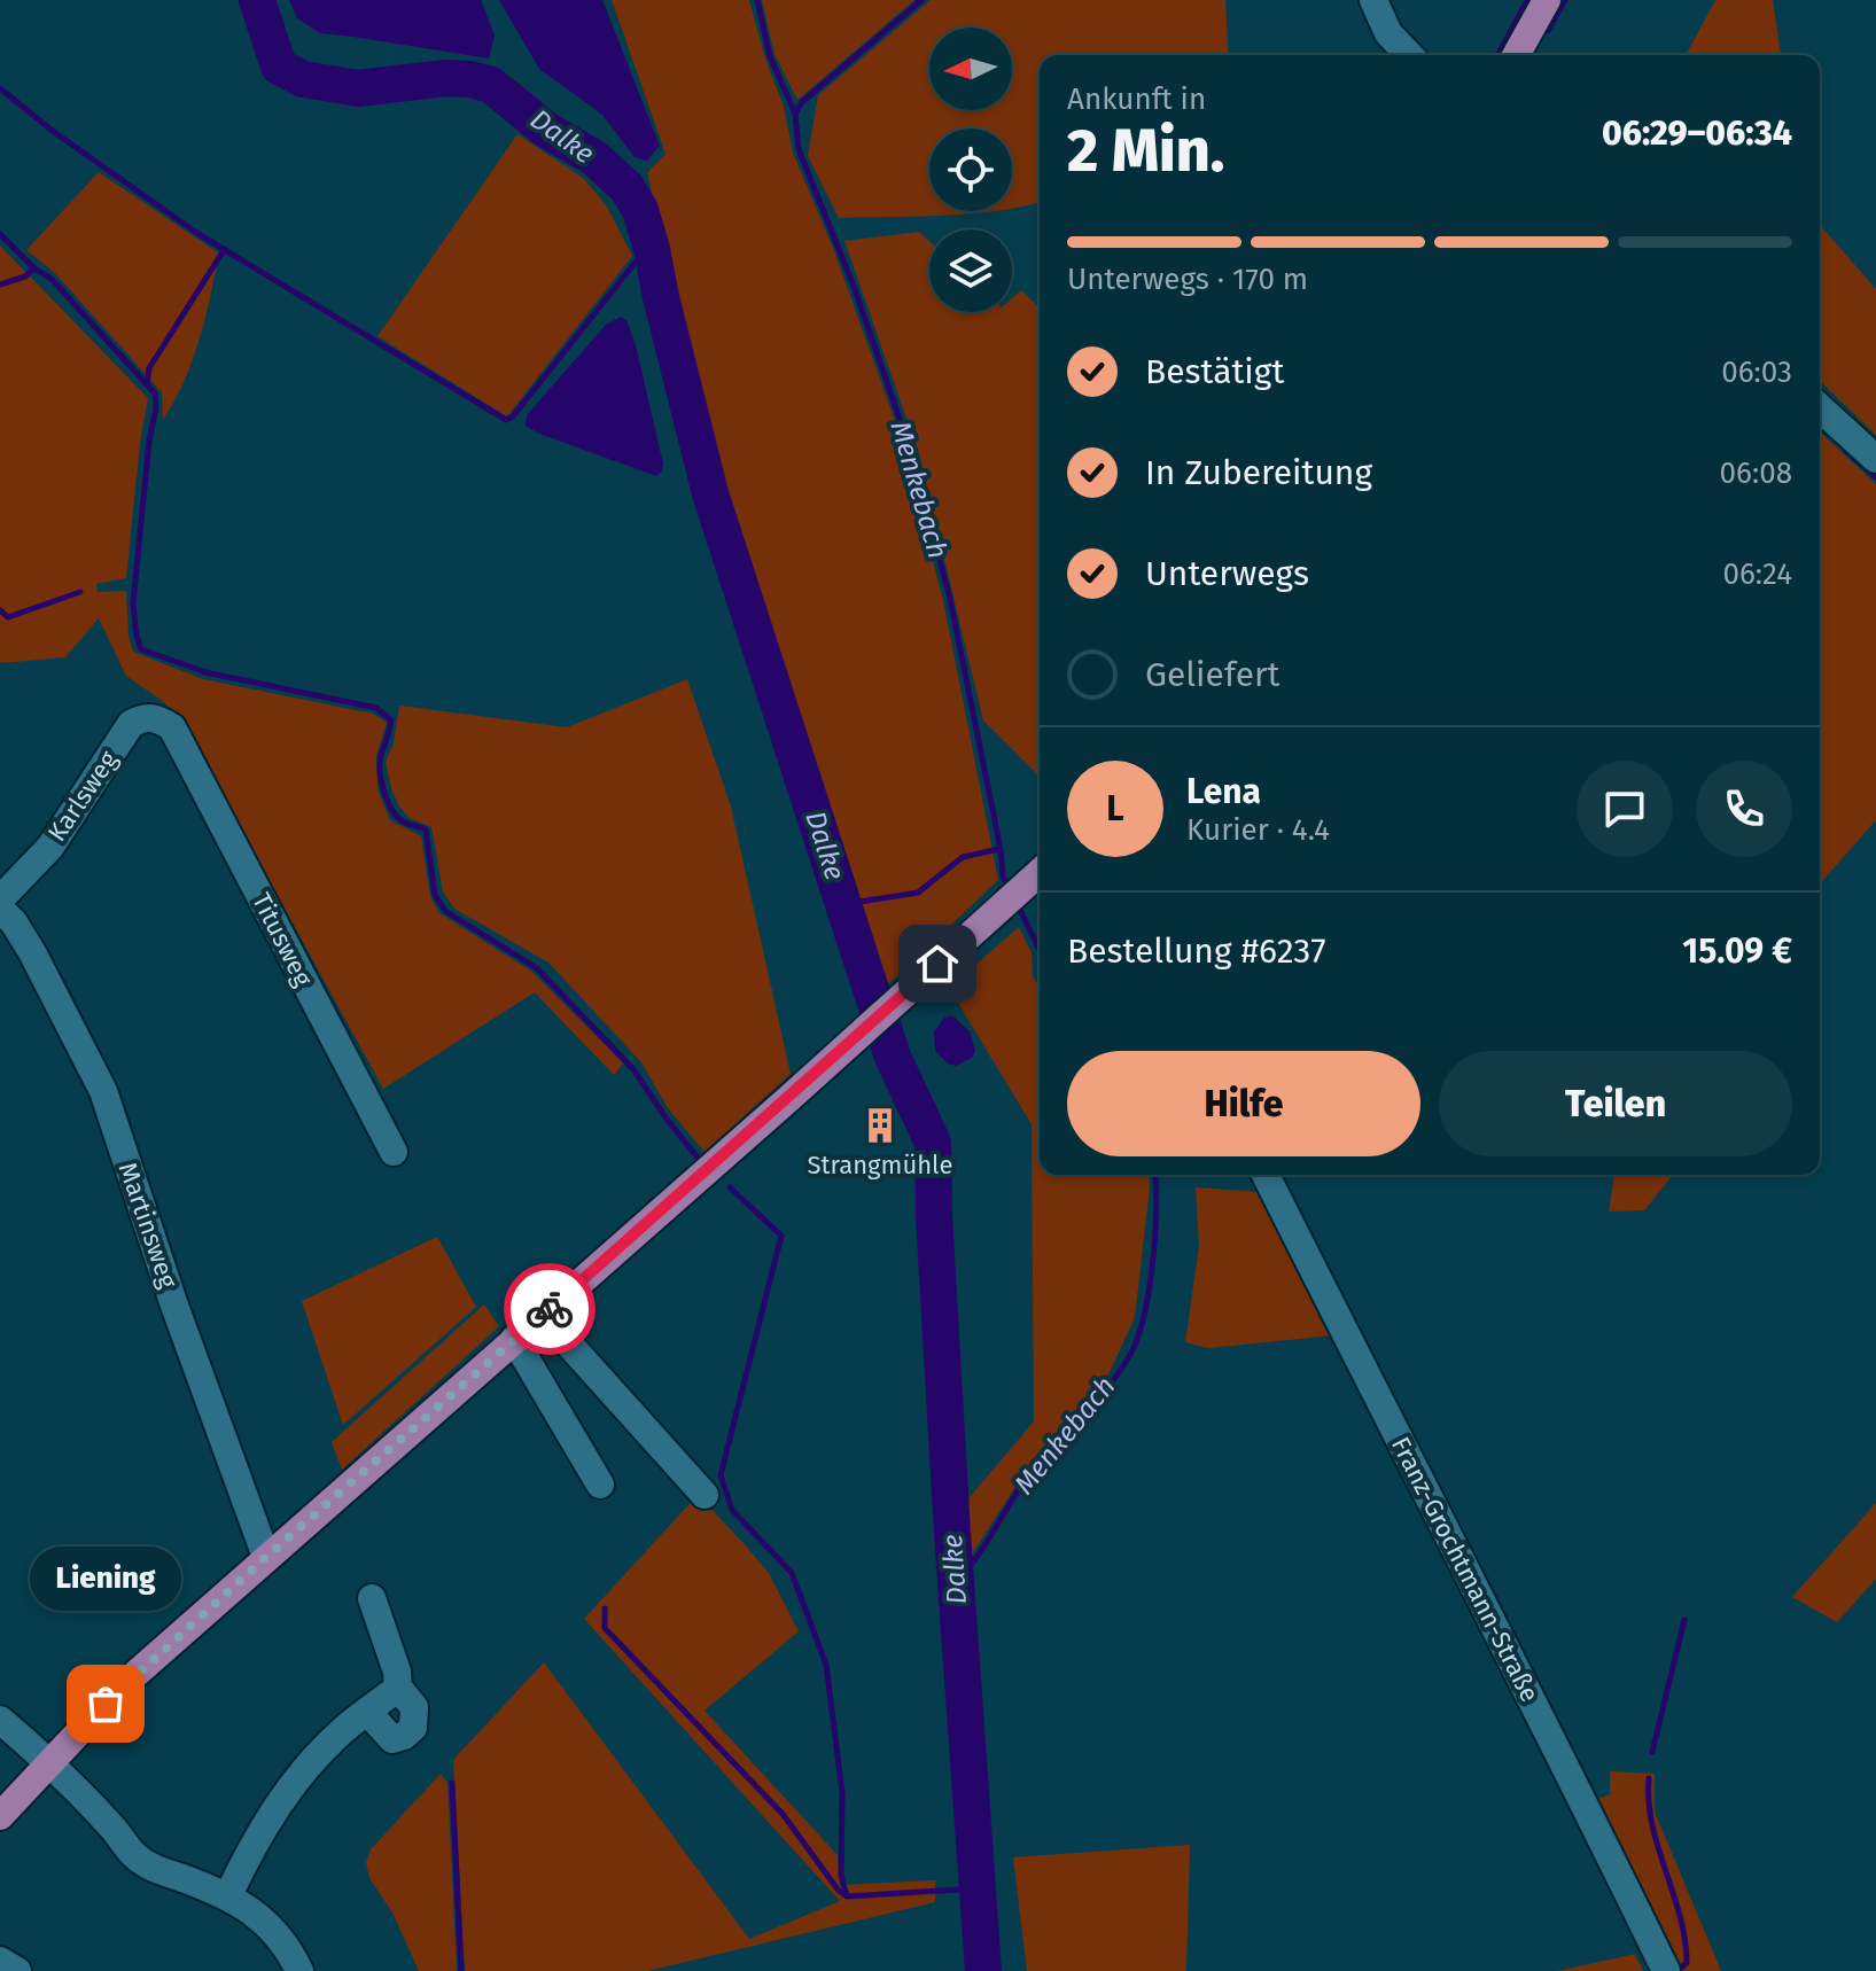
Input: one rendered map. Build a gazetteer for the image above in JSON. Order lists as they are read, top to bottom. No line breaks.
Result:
{"streets":{"street":["Karlsweg","Titusweg","Martinsweg","Franz-Grochtmann-Straße"]},"crossings":[["Karlsweg","Titusweg"]],"water":["Dalke","Menkebach"],"places":{"building":["Strangmühle"],"other":["Liening"]},"north":"left","page":{"heading":["2 Min.","Ankunft in","06:29–06:34"],"panel":["Lena","Kurier · 4.4","Bestellung #6237","15.09 €"],"bar":"Unterwegs · 170 m","list":[["Bestätigt","06:03"],["In Zubereitung","06:08"],["Unterwegs","06:24"],"Geliefert"],"round":"L","buttons":["Hilfe","Teilen"],"bubble":"Liening"}}
